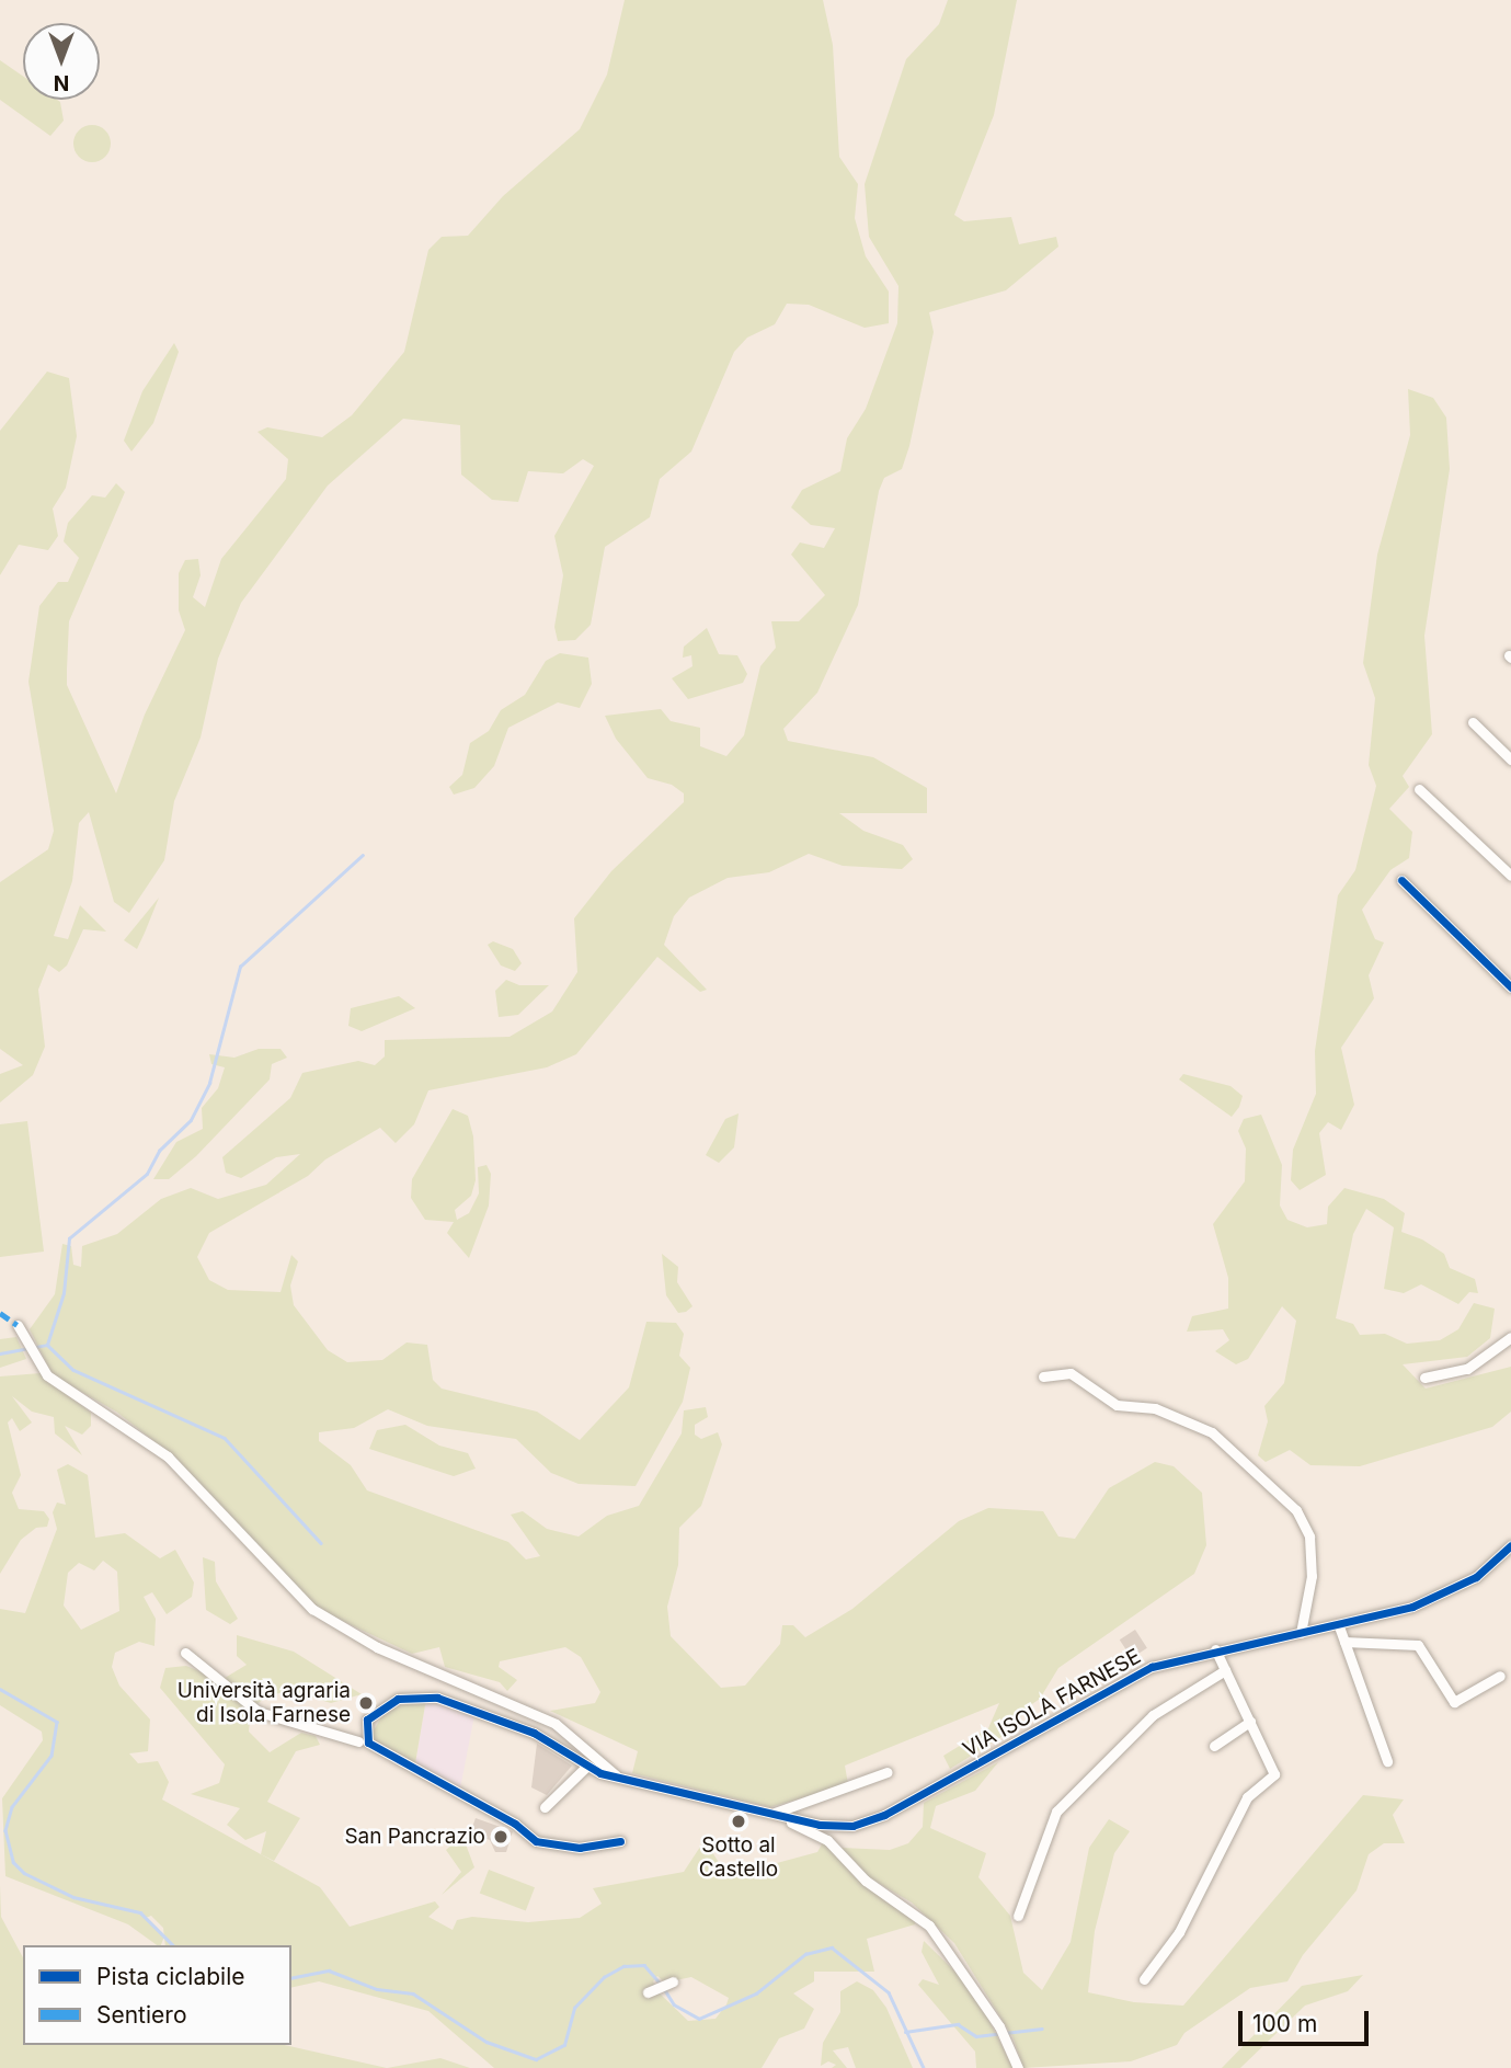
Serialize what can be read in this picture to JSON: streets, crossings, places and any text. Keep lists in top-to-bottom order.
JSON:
{
  "streets": {
    "street": ["VIA ISOLA FARNESE"]
  },
  "places": ["Università agraria di Isola Farnese", "Sotto al Castello", "San Pancrazio"],
  "legend": ["Pista ciclabile", "Sentiero"],
  "scale_bar": "100 m",
  "north": "bottom"
}
